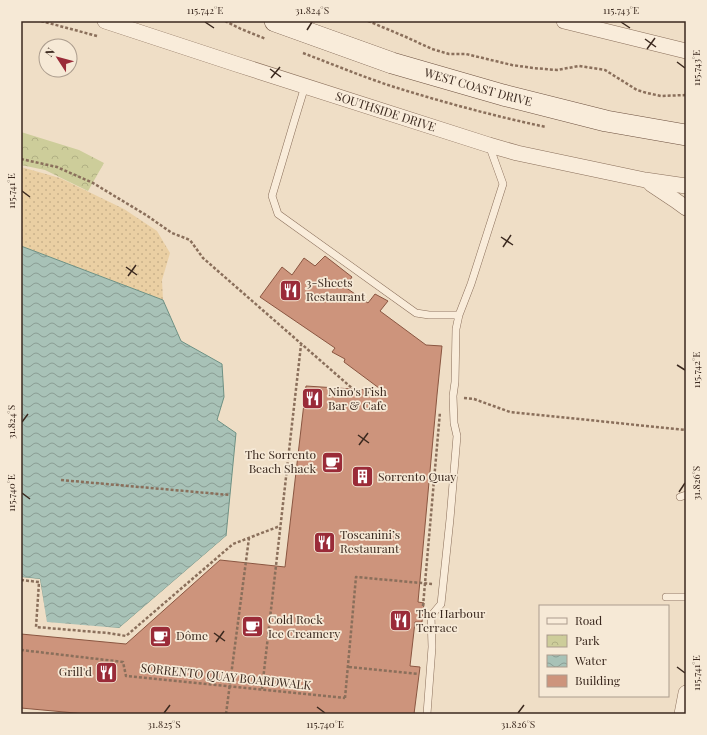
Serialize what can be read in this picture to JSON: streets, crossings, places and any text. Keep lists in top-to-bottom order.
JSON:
{
  "streets": {
    "main road": ["WEST COAST DRIVE"],
    "street": ["SOUTHSIDE DRIVE"],
    "path": ["SORRENTO QUAY BOARDWALK"]
  },
  "places": {
    "restaurant": [
      "3-Sheets Restaurant",
      "Nino's Fish Bar & Cafe",
      "Toscanini’s Restaurant",
      "The Harbour Terrace",
      "Grill'd"
    ],
    "cafe": ["The Sorrento Beach Shack", "Cold Rock Ice Creamery", "Dôme"],
    "building": ["Sorrento Quay"]
  },
  "legend": [
    "Road",
    "Park",
    "Water",
    "Building"
  ],
  "north": "top left",
  "coordinates": [
    "115.742°E",
    "31.824°S",
    "115.743°E",
    "115.741°E",
    "31.826°S",
    "115.740°E",
    "31.825°S"
  ]
}
